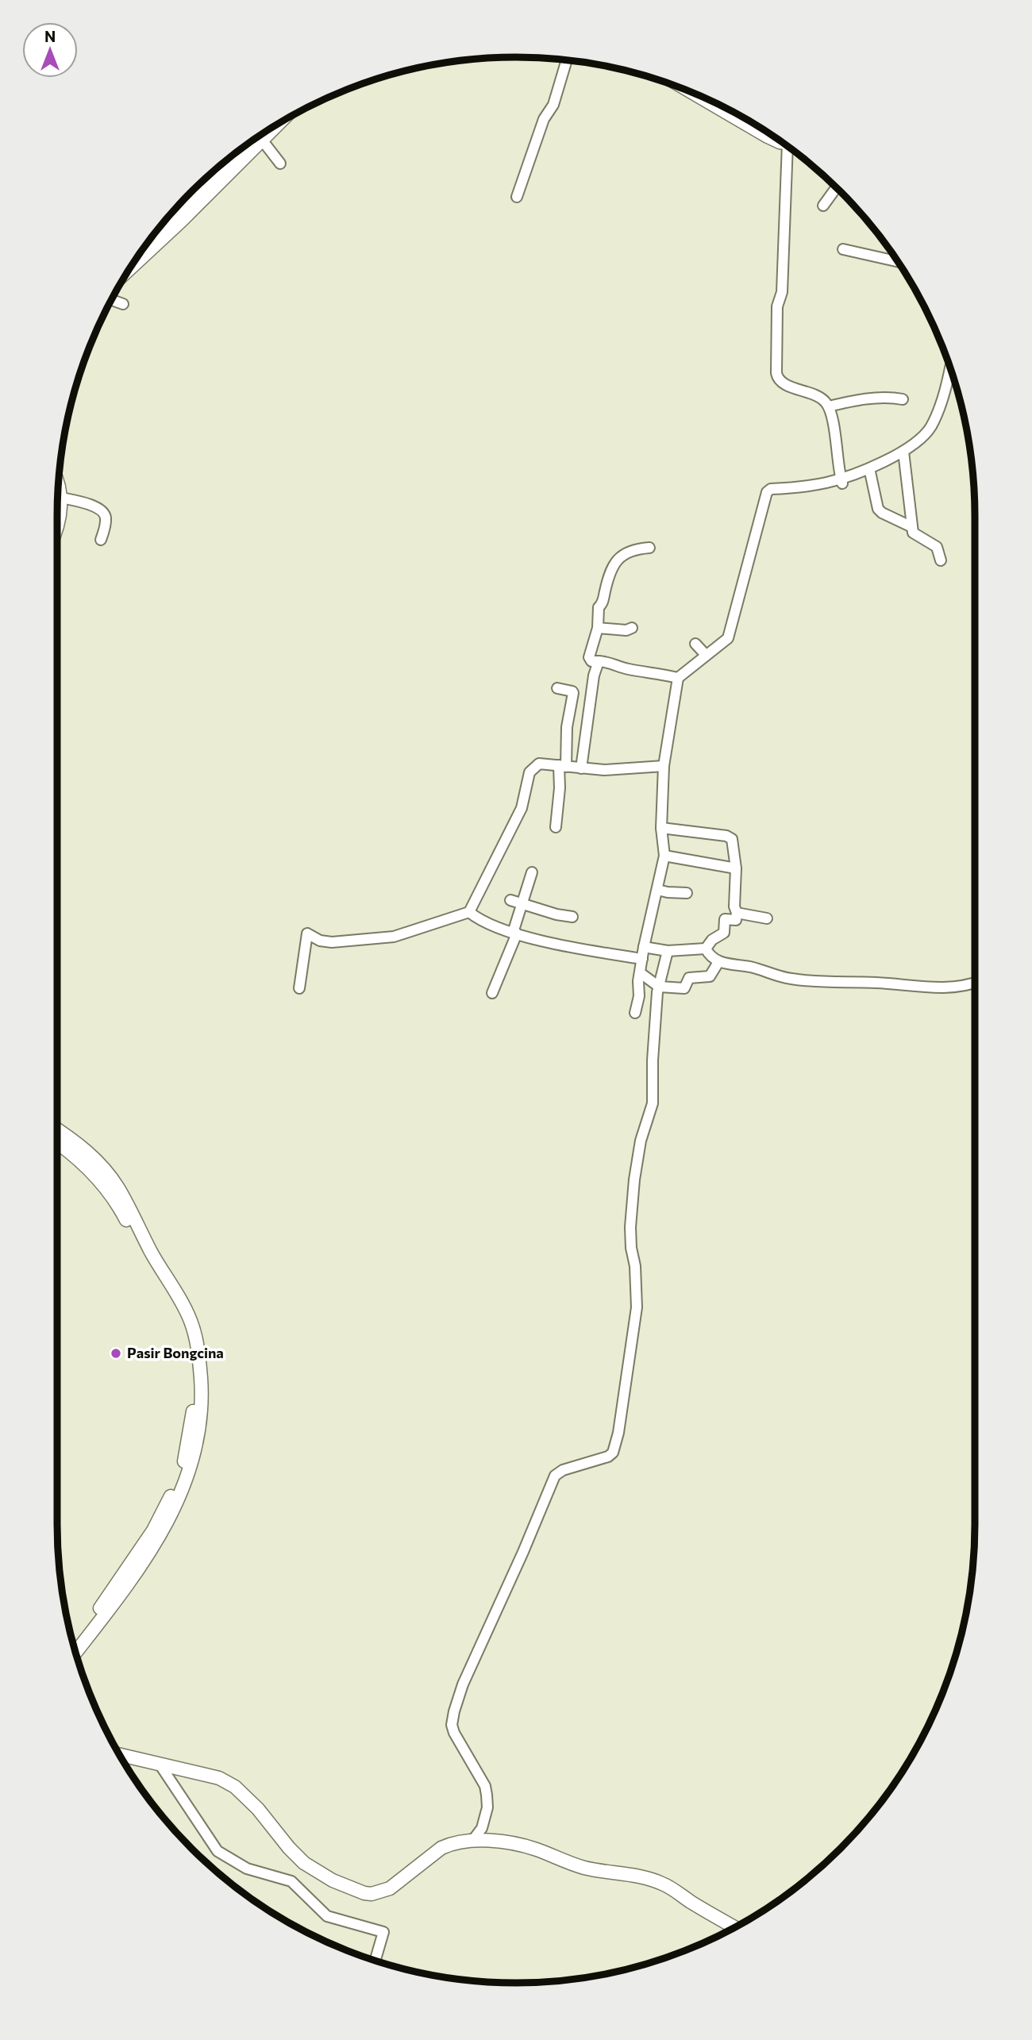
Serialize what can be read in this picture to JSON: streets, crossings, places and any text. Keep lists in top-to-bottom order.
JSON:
{
  "places": ["Pasir Bongcina"],
  "north": "top"
}
